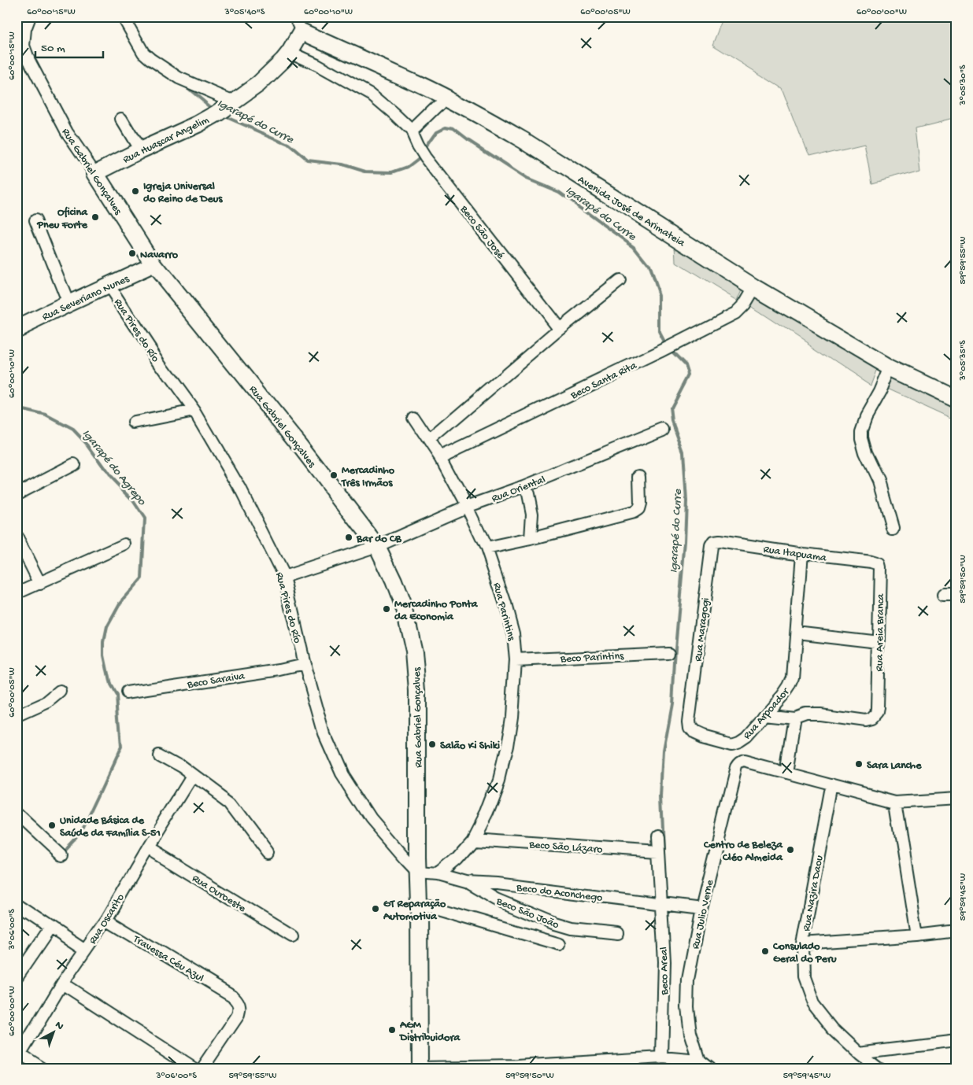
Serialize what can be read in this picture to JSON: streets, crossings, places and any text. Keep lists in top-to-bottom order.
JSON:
{
  "streets": {
    "street": [
      "Rua Huascar Angelim",
      "Rua Gabriel Gonçalves",
      "Avenida José de Arimateia",
      "Beco São José",
      "Rua Severiano Nunes",
      "Rua Pires do Río",
      "Beco Santa Rita",
      "Rua Oriental",
      "Rua Itapuama",
      "Rua Parintins",
      "Rua Maragogi",
      "Rua Areia Branca",
      "Beco Parintins",
      "Beco Saraiva",
      "Rua Arpoador",
      "Beco São Lázaro",
      "Beco do Aconchego",
      "Rua Ouroeste",
      "Rua Nazira Daou",
      "Beco São João",
      "Rua Julio Verne",
      "Rua Oscarito",
      "Travessa Céu Azul",
      "Beco Areal"
    ]
  },
  "crossings": [
    ["Rua Huascar Angelim", "Rua Gabriel Gonçalves"],
    ["Rua Huascar Angelim", "Avenida José de Arimateia"],
    ["Rua Huascar Angelim", "Beco São José"],
    ["Rua Gabriel Gonçalves", "Rua Severiano Nunes"],
    ["Rua Gabriel Gonçalves", "Rua Pires do Río"],
    ["Rua Gabriel Gonçalves", "Rua Oriental"],
    ["Rua Gabriel Gonçalves", "Beco do Aconchego"],
    ["Avenida José de Arimateia", "Beco Santa Rita"],
    ["Rua Severiano Nunes", "Rua Pires do Río"],
    ["Rua Pires do Río", "Rua Oriental"],
    ["Rua Pires do Río", "Beco Saraiva"],
    ["Beco Santa Rita", "Rua Parintins"],
    ["Rua Oriental", "Rua Parintins"],
    ["Rua Itapuama", "Rua Maragogi"],
    ["Rua Itapuama", "Rua Areia Branca"],
    ["Rua Itapuama", "Rua Arpoador"],
    ["Rua Parintins", "Beco Parintins"],
    ["Rua Parintins", "Beco São Lázaro"],
    ["Rua Parintins", "Beco do Aconchego"],
    ["Rua Maragogi", "Rua Arpoador"],
    ["Beco São Lázaro", "Beco Areal"],
    ["Beco do Aconchego", "Beco São João"],
    ["Beco do Aconchego", "Rua Julio Verne"],
    ["Beco do Aconchego", "Beco Areal"],
    ["Rua Ouroeste", "Rua Oscarito"],
    ["Rua Oscarito", "Travessa Céu Azul"]
  ],
  "water": ["Igarapé do Curre", "Igarapé do Agrepo"],
  "places": [
    "Igreja Universal do Reino de Deus",
    "Oficina Pneu Forte",
    "Navarro",
    "Mercadinho Três Irmãos",
    "Bar do CB",
    "Mercadinho Ponta da Economia",
    "Salão Ki Shiki",
    "Sara Lanche",
    "Unidade Básica de Saúde da Família S-51",
    "Centro de Beleza Cléo Almeida",
    "GT Reparação Automotiva",
    "Consulado Geral do Peru",
    "AGM Distribuidora"
  ],
  "scale_bar": "50 m",
  "north": "top right",
  "coordinates": [
    "60°00'15\"W",
    "3°05'40\"S",
    "60°00'10\"W",
    "60°00'05\"W",
    "60°00'00\"W",
    "3°05'30\"S",
    "59°59'55\"W",
    "3°05'35\"S",
    "59°59'50\"W",
    "59°59'45\"W",
    "3°06'00\"S"
  ]
}
